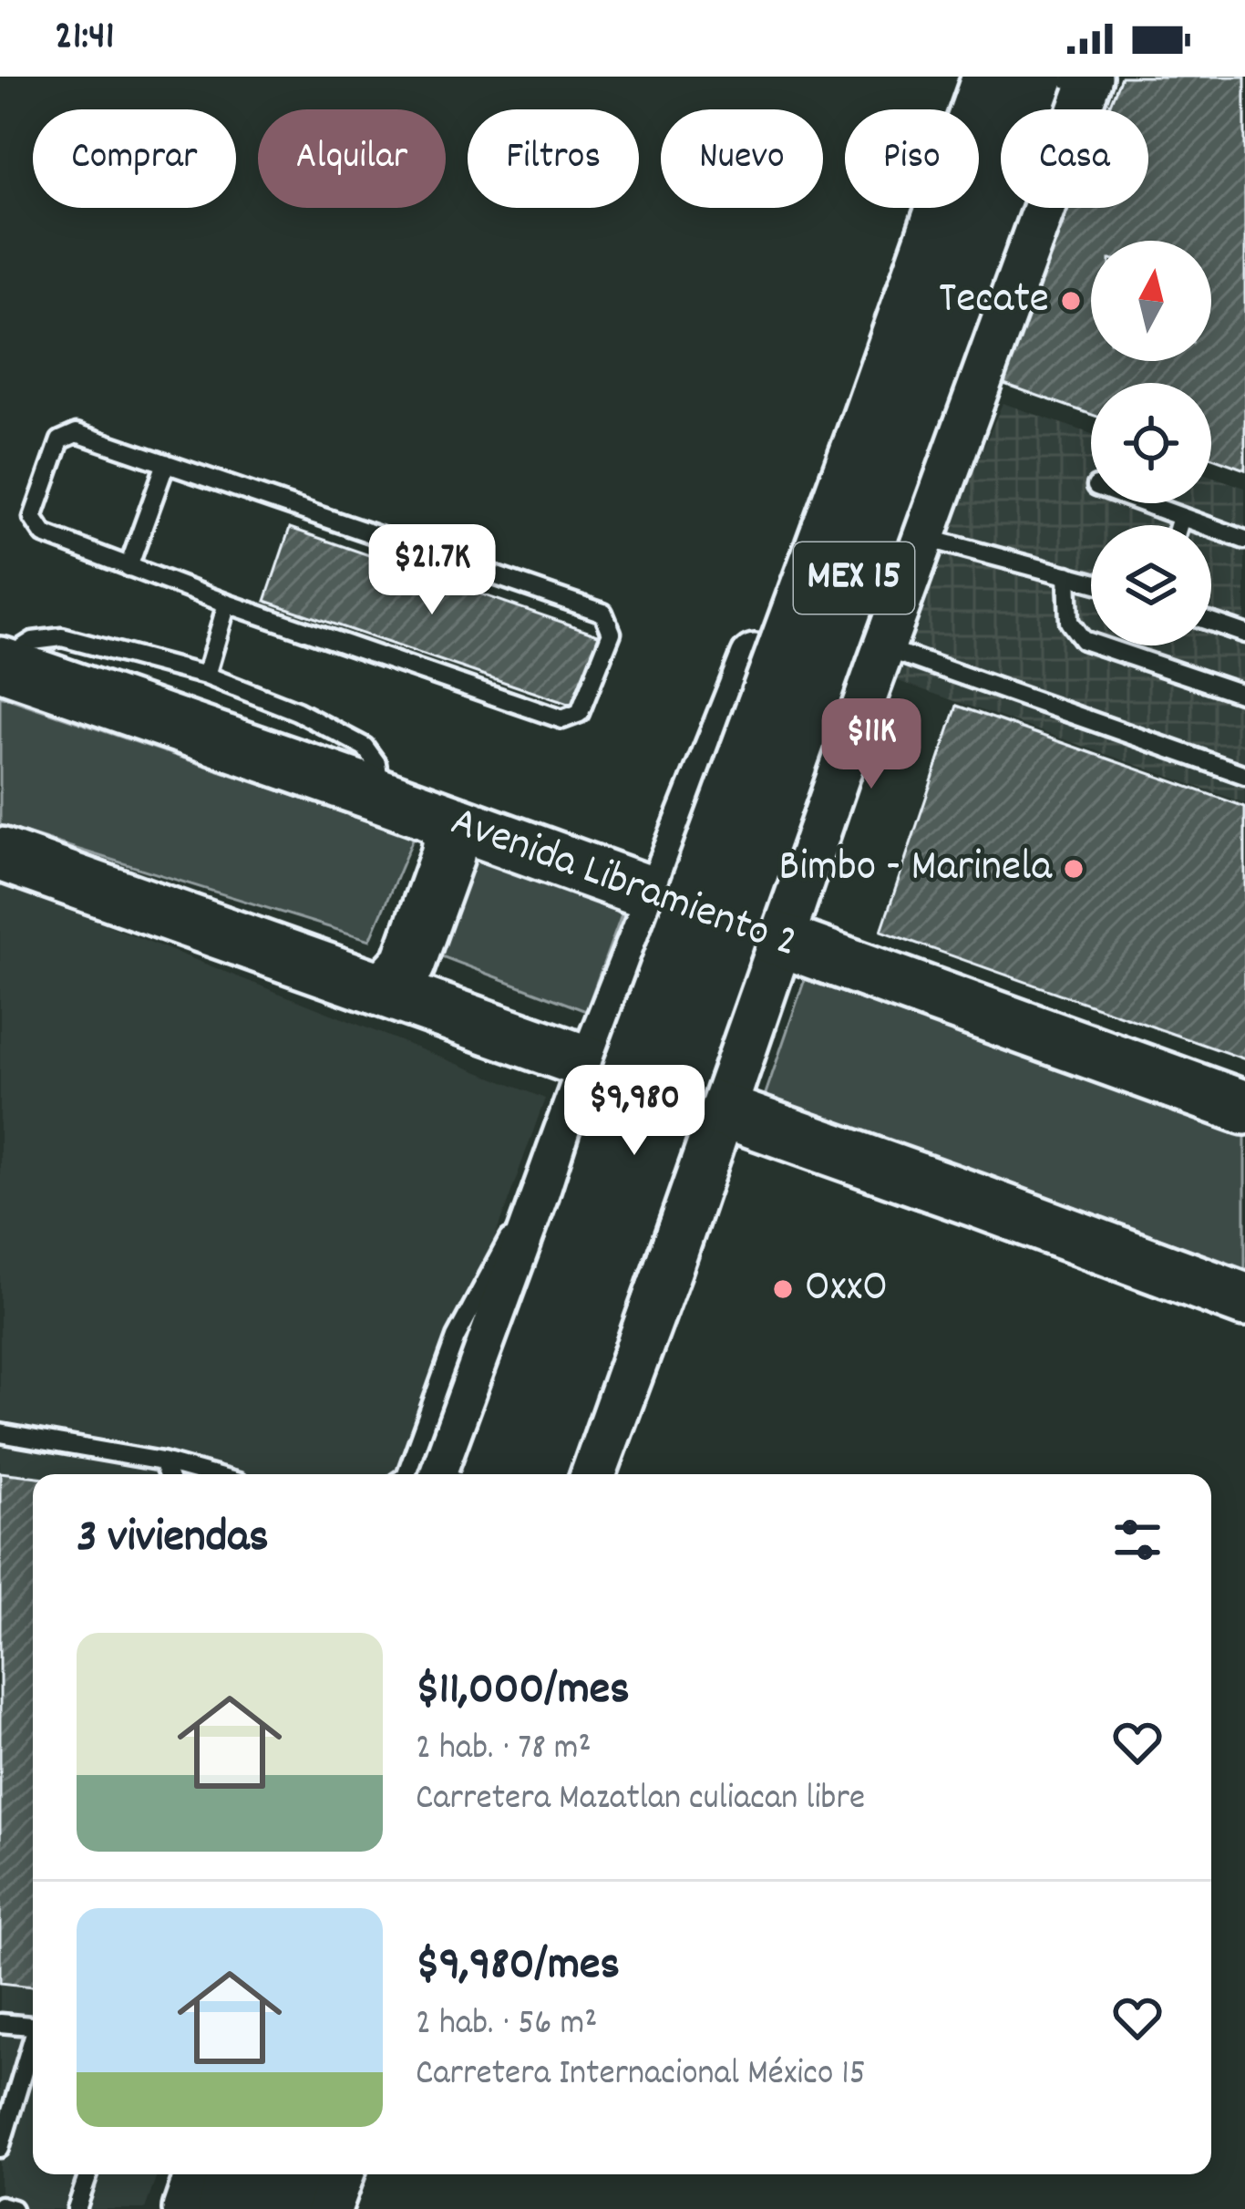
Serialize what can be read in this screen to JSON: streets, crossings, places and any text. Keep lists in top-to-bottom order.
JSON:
{
  "streets": {
    "highway": ["MEX 15"],
    "main road": ["Avenida Libramiento 2"]
  },
  "places": ["Tecate", "Bimbo - Marinela", "OxxO"],
  "north": "top",
  "page": {
    "status": "21:41",
    "chip": [
      "Comprar",
      "Alquilar",
      "Filtros",
      "Nuevo",
      "Piso",
      "Casa"
    ],
    "price": ["$21.7K", "$11K", "$9,980"],
    "heading": "3 viviendas",
    "list": [
      {
        "name": "$11,000/mes",
        "note": "2 hab. · 78 m² · Carretera Mazatlan culiacan libre"
      },
      {
        "name": "$9,980/mes",
        "note": "2 hab. · 56 m² · Carretera Internacional México 15"
      }
    ]
  }
}
